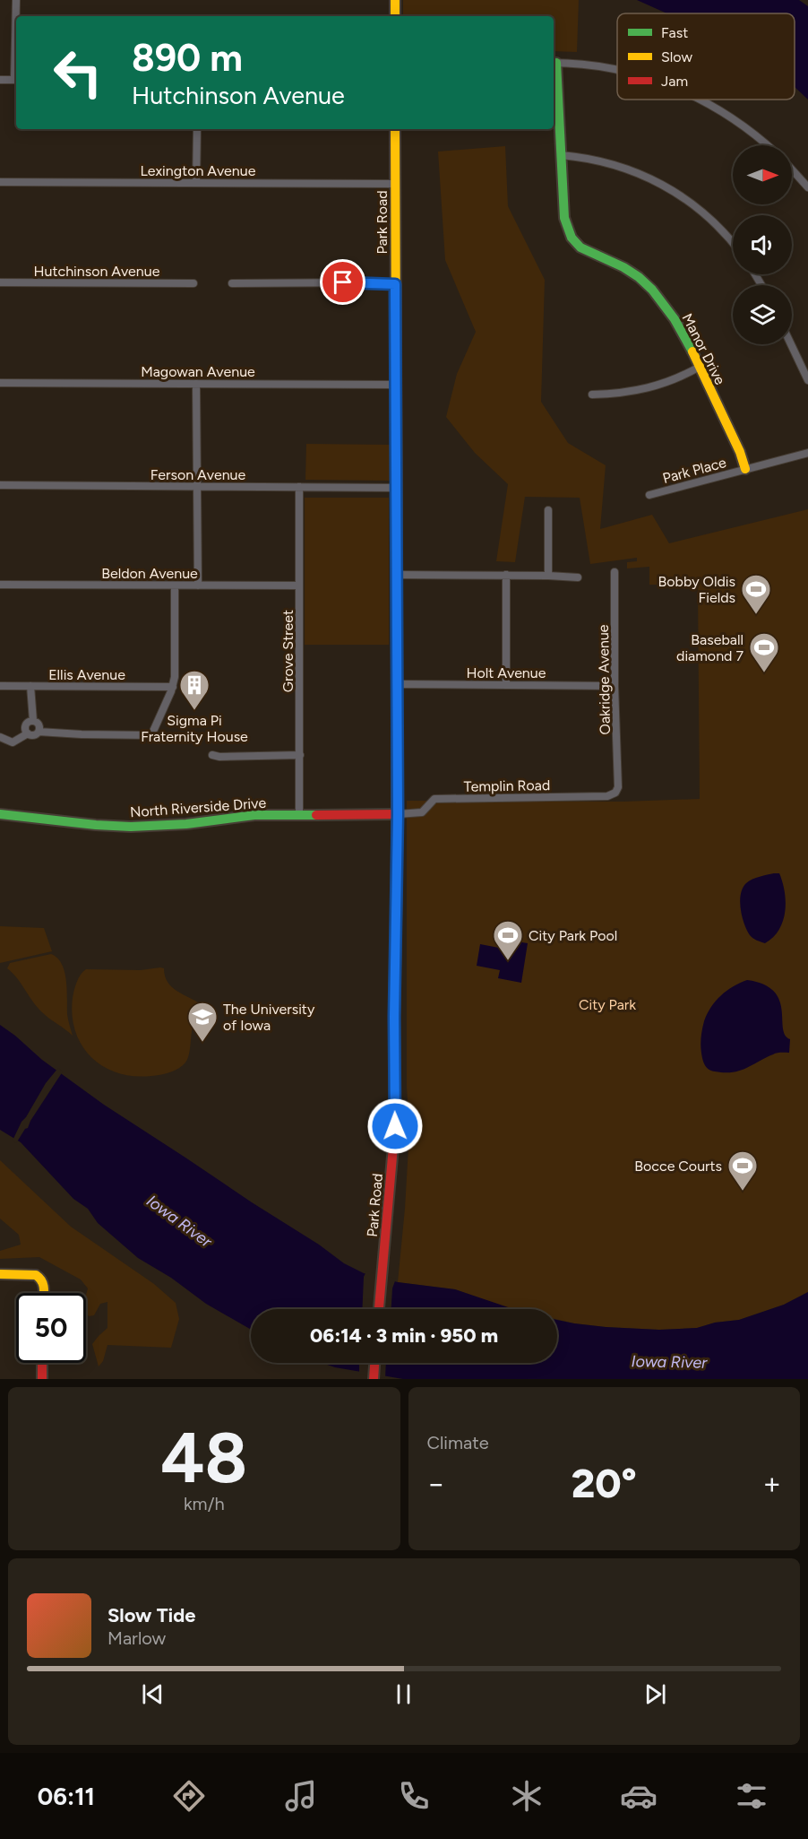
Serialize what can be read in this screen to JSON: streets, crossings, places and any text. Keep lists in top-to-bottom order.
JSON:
{
  "streets": {
    "street": [
      "Lexington Avenue",
      "Park Road",
      "Hutchinson Avenue",
      "Manor Drive",
      "Magowan Avenue",
      "Park Place",
      "Ferson Avenue",
      "Beldon Avenue",
      "Grove Street",
      "Holt Avenue",
      "Ellis Avenue",
      "Oakridge Avenue",
      "Templin Road",
      "North Riverside Drive"
    ]
  },
  "crossings": [
    ["Lexington Avenue", "Park Road"],
    ["Park Road", "Magowan Avenue"],
    ["Park Road", "Ferson Avenue"],
    ["Park Road", "Holt Avenue"],
    ["Park Road", "Templin Road"],
    ["Park Road", "North Riverside Drive"],
    ["Manor Drive", "Park Place"],
    ["Ferson Avenue", "Grove Street"],
    ["Beldon Avenue", "Grove Street"],
    ["Grove Street", "North Riverside Drive"],
    ["Holt Avenue", "Oakridge Avenue"],
    ["Oakridge Avenue", "Templin Road"],
    ["Templin Road", "North Riverside Drive"]
  ],
  "water": ["Iowa River"],
  "parks": ["City Park"],
  "places": {
    "sports": [
      "Bobby Oldis Fields",
      "Baseball diamond 7",
      "City Park Pool",
      "Bocce Courts"
    ],
    "building": ["Sigma Pi Fraternity House"],
    "school or university": ["The University of Iowa"]
  },
  "legend": ["Fast", "Slow", "Jam"],
  "north": "right",
  "page": {
    "turn": ["890 m", "Hutchinson Avenue"],
    "limit": "50",
    "trip": "06:14 · 3 min · 950 m",
    "tile": [
      ["48", "km/h"],
      "Climate"
    ],
    "heat": ["−", "20°", "+"],
    "song": ["Slow Tide", "Marlow"],
    "tabs": "06:11"
  }
}
